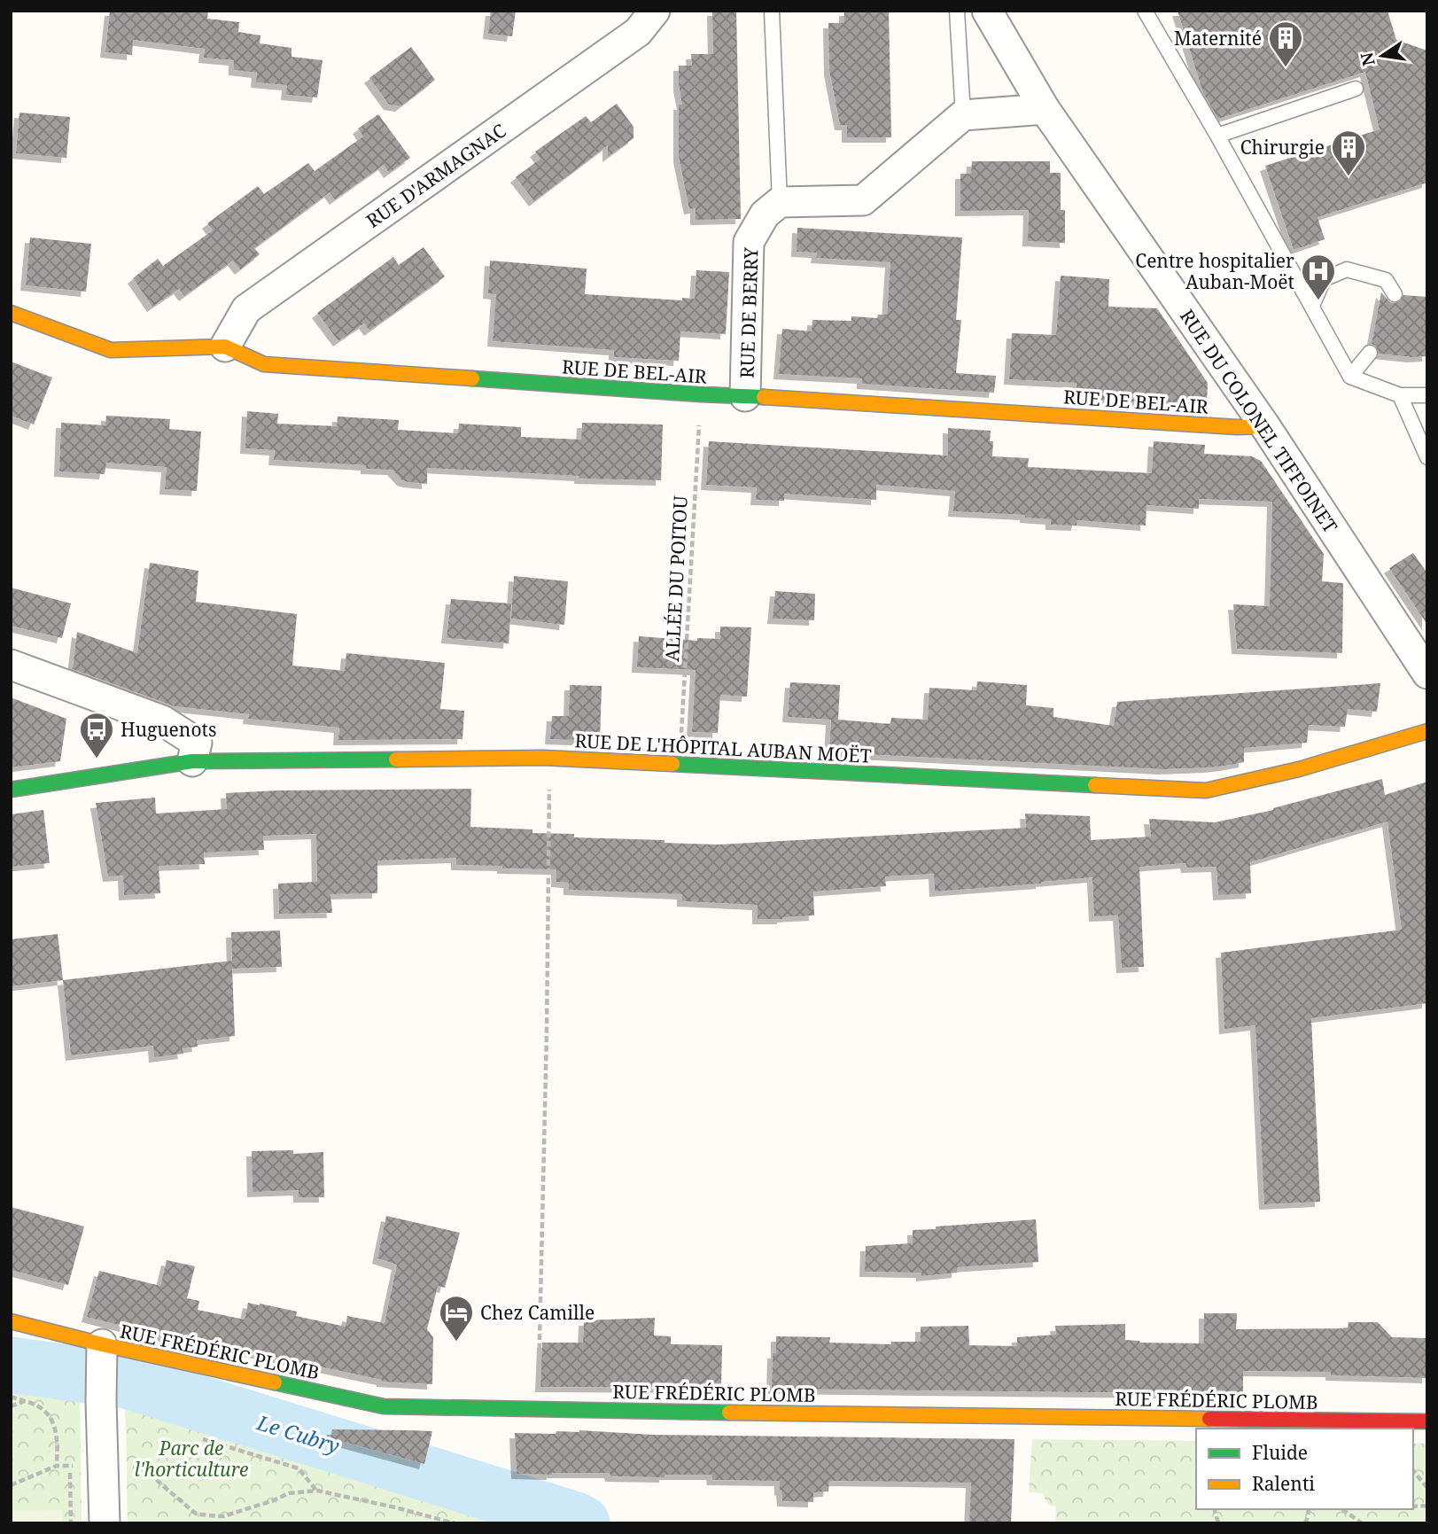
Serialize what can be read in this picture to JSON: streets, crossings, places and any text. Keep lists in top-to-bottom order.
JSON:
{
  "streets": {
    "street": [
      "RUE D'ARMAGNAC",
      "RUE DE BERRY",
      "RUE DE BEL-AIR",
      "RUE DU COLONEL TIFFOINET",
      "RUE DE L'HÔPITAL AUBAN MOËT",
      "RUE FRÉDÉRIC PLOMB"
    ],
    "path": ["ALLÉE DU POITOU"]
  },
  "crossings": [
    ["RUE D'ARMAGNAC", "RUE DE BEL-AIR"],
    ["RUE DE BERRY", "RUE DE BEL-AIR"],
    ["RUE DE BEL-AIR", "RUE DU COLONEL TIFFOINET"],
    ["RUE DE BEL-AIR", "ALLÉE DU POITOU"],
    ["ALLÉE DU POITOU", "RUE DE L'HÔPITAL AUBAN MOËT"]
  ],
  "water": ["Le Cubry"],
  "parks": ["Parc de l'horticulture"],
  "places": {
    "building": ["Maternité", "Chirurgie"],
    "hospital": ["Centre hospitalier Auban-Moët"],
    "bus stop": ["Huguenots"],
    "hotel": ["Chez Camille"]
  },
  "legend": ["Fluide", "Ralenti"],
  "north": "left"
}
